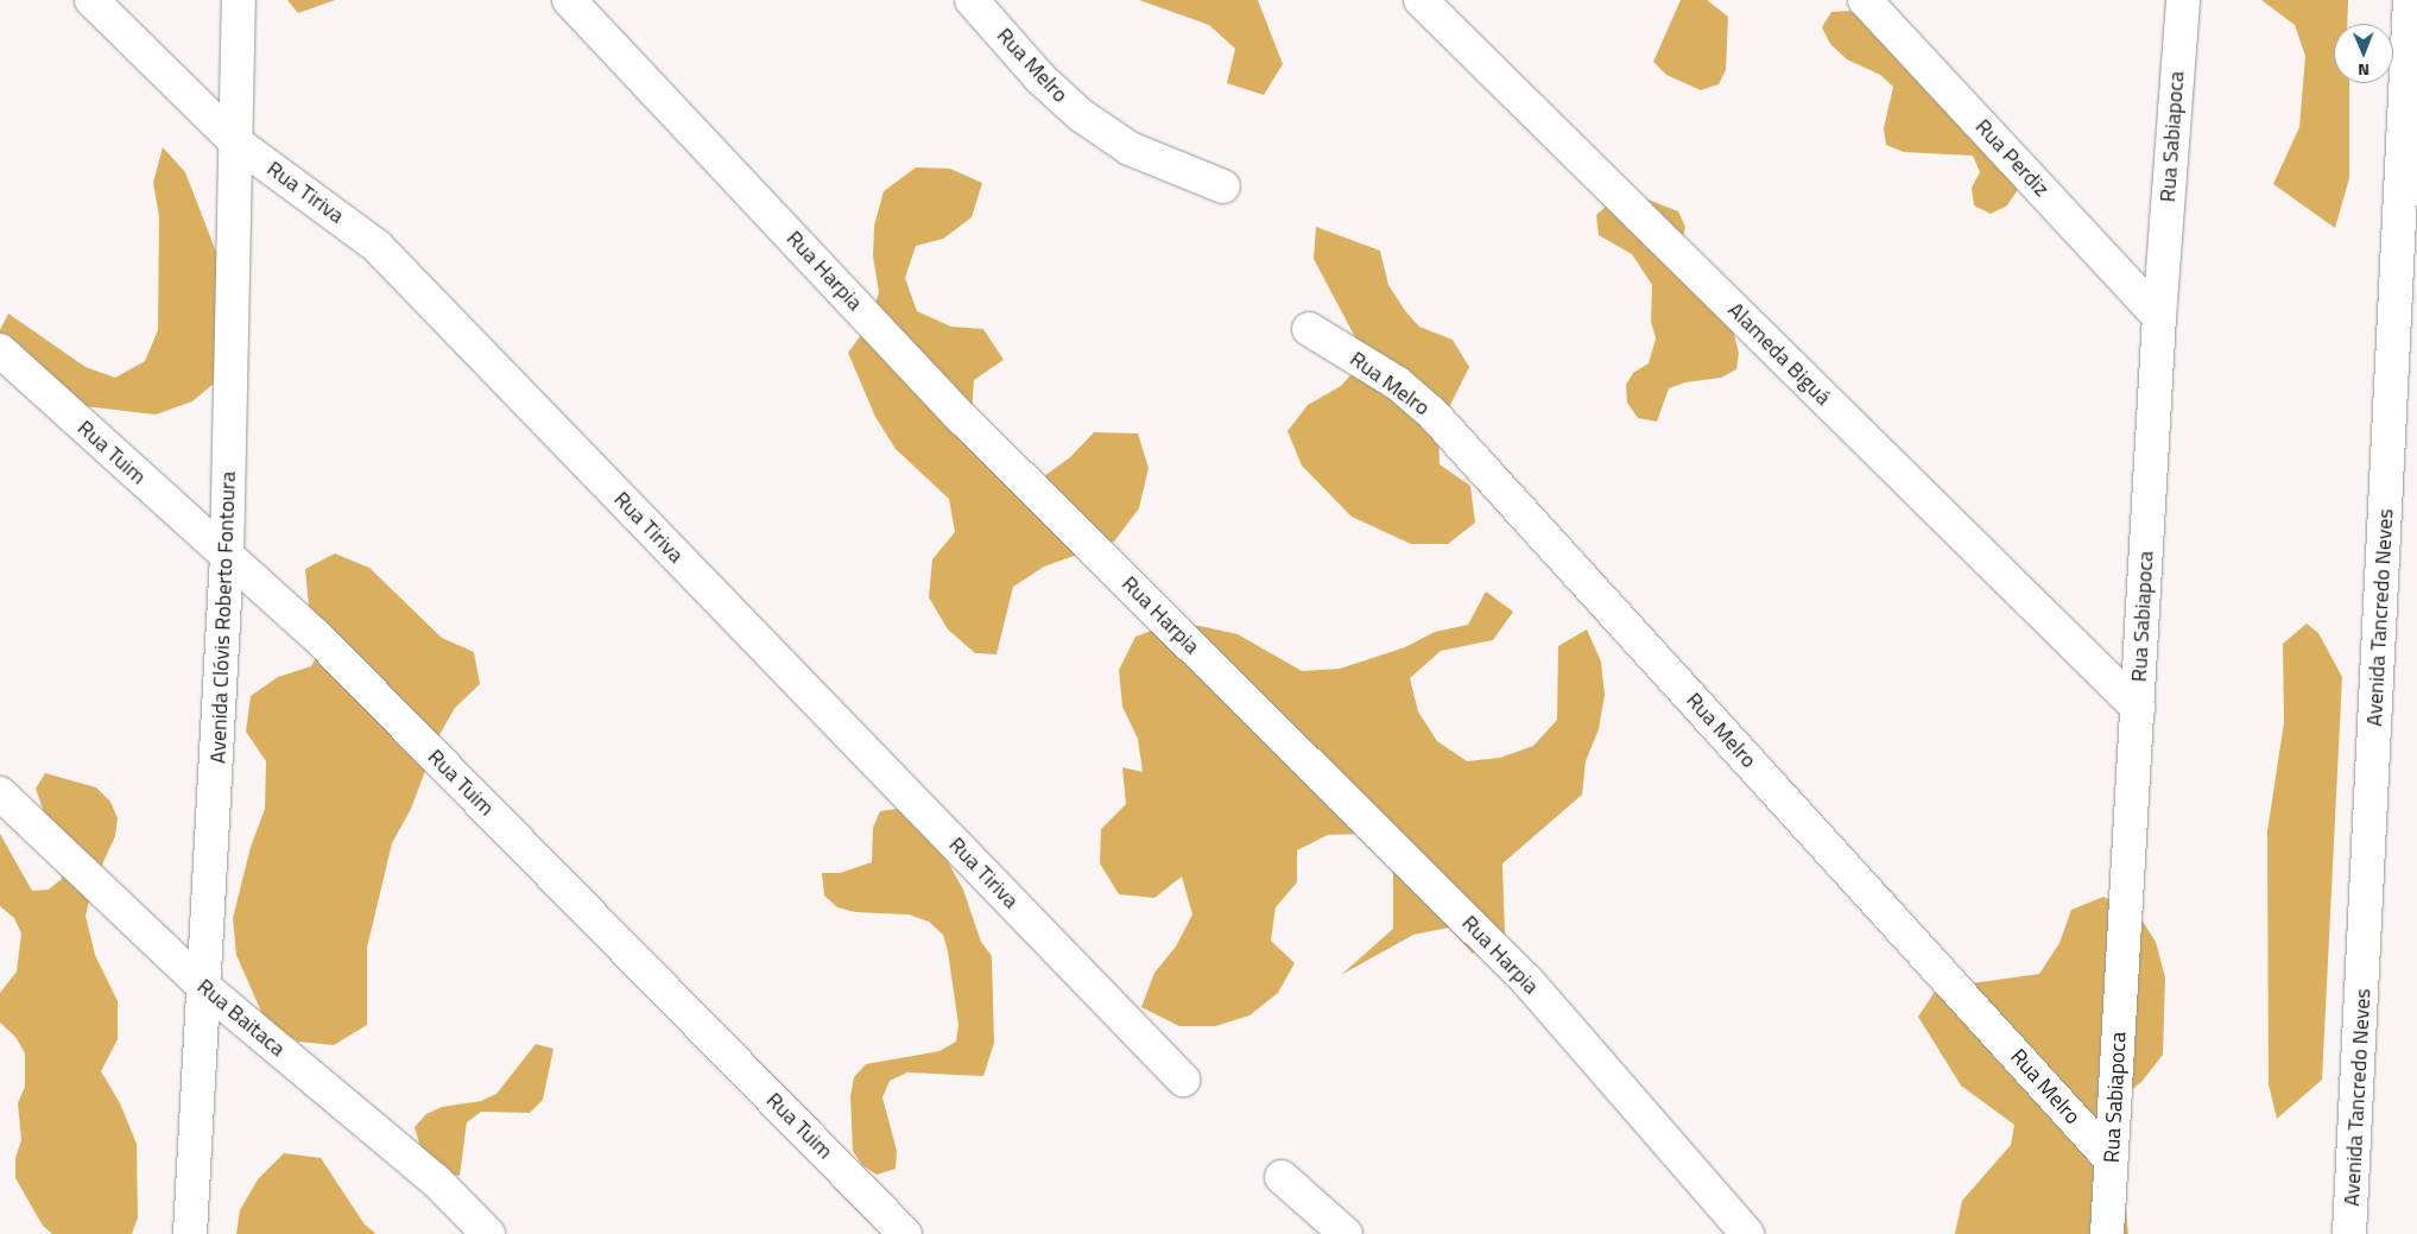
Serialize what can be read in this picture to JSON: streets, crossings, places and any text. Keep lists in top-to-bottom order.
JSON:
{
  "streets": {
    "street": [
      "Rua Melro",
      "Rua Sabiapoca",
      "Rua Perdiz",
      "Rua Tiriva",
      "Rua Harpia",
      "Alameda Biguá",
      "Rua Tuim",
      "Avenida Clóvis Roberto Fontoura",
      "Avenida Tancredo Neves",
      "Rua Baitaca"
    ]
  },
  "crossings": [
    ["Rua Melro", "Rua Sabiapoca"],
    ["Rua Sabiapoca", "Rua Perdiz"],
    ["Rua Sabiapoca", "Alameda Biguá"],
    ["Rua Tiriva", "Avenida Clóvis Roberto Fontoura"],
    ["Rua Tuim", "Avenida Clóvis Roberto Fontoura"],
    ["Avenida Clóvis Roberto Fontoura", "Rua Baitaca"]
  ],
  "north": "bottom"
}
